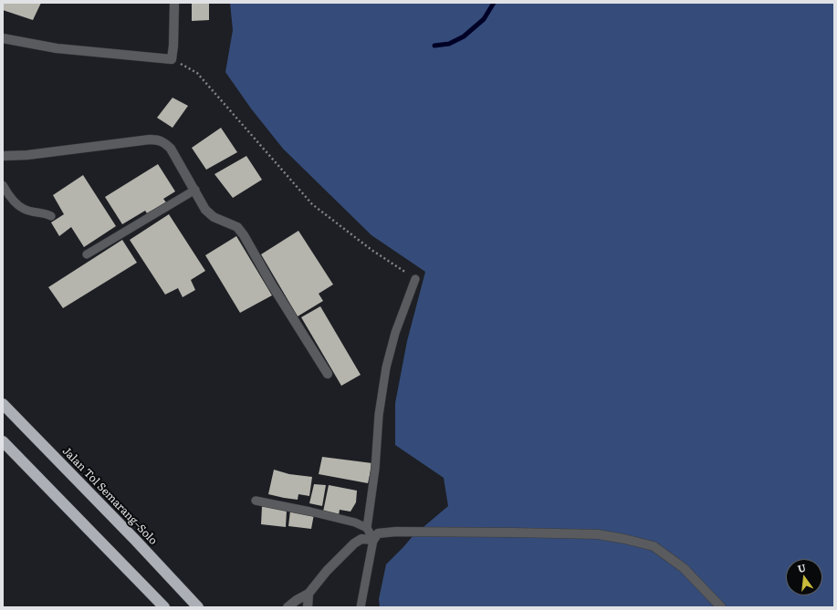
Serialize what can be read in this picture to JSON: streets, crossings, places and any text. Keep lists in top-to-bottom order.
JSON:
{
  "streets": {
    "highway": ["Jalan Tol Semarang–Solo"]
  },
  "north": "top"
}
